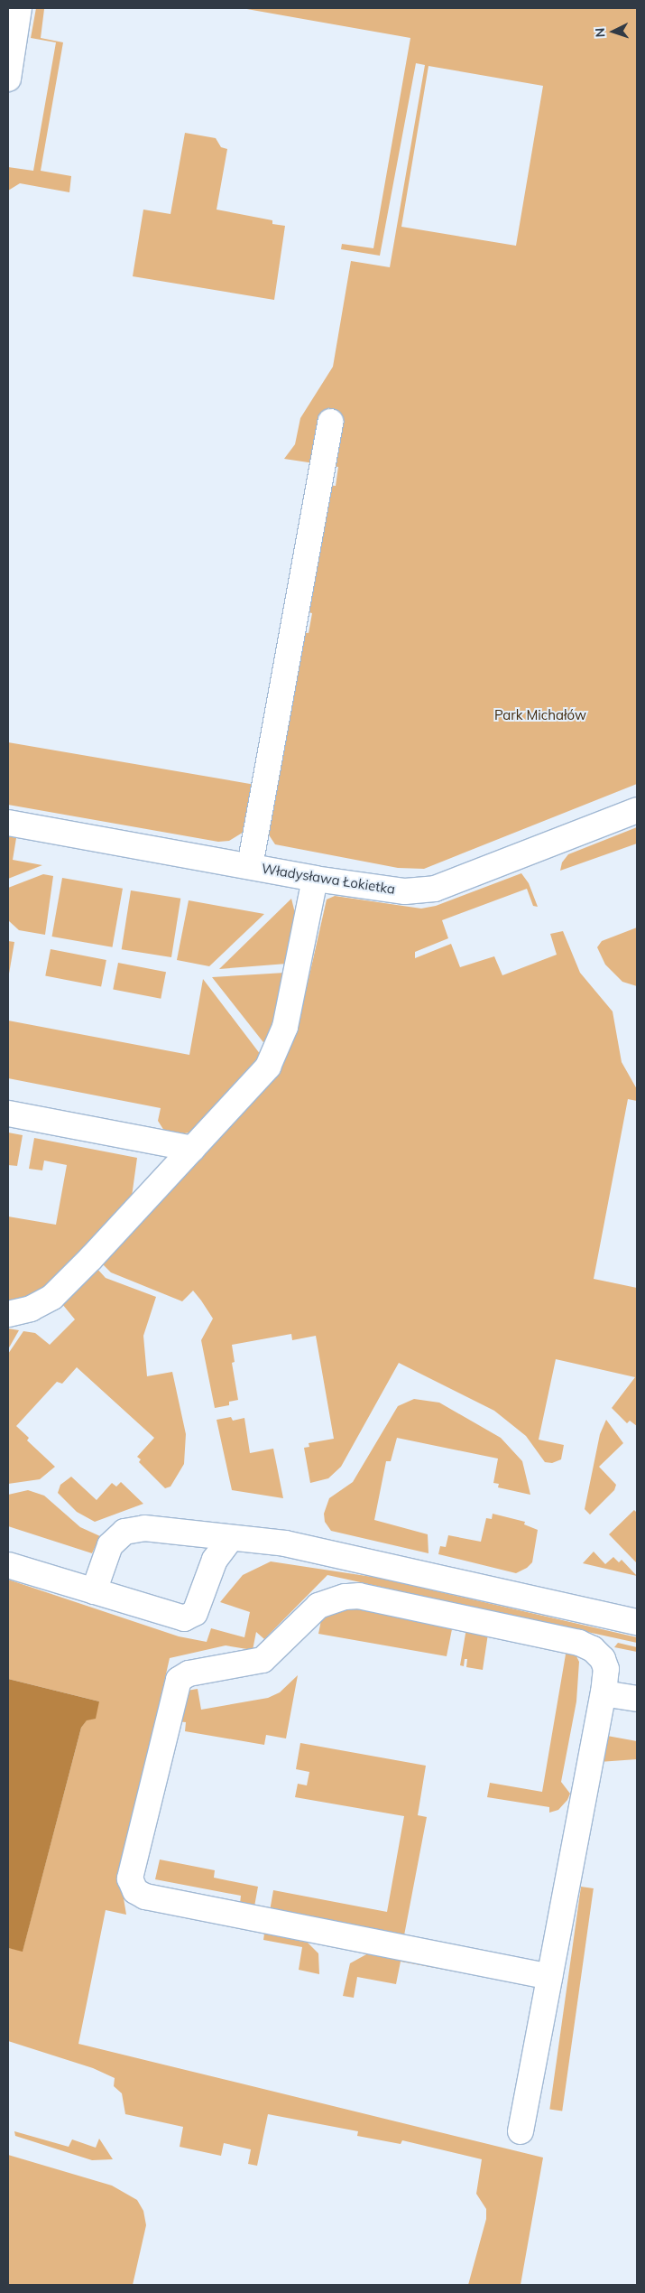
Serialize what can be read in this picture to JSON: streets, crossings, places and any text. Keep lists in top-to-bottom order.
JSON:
{
  "streets": {
    "street": ["Władysława Łokietka"]
  },
  "parks": ["Park Michałów"],
  "north": "left"
}
